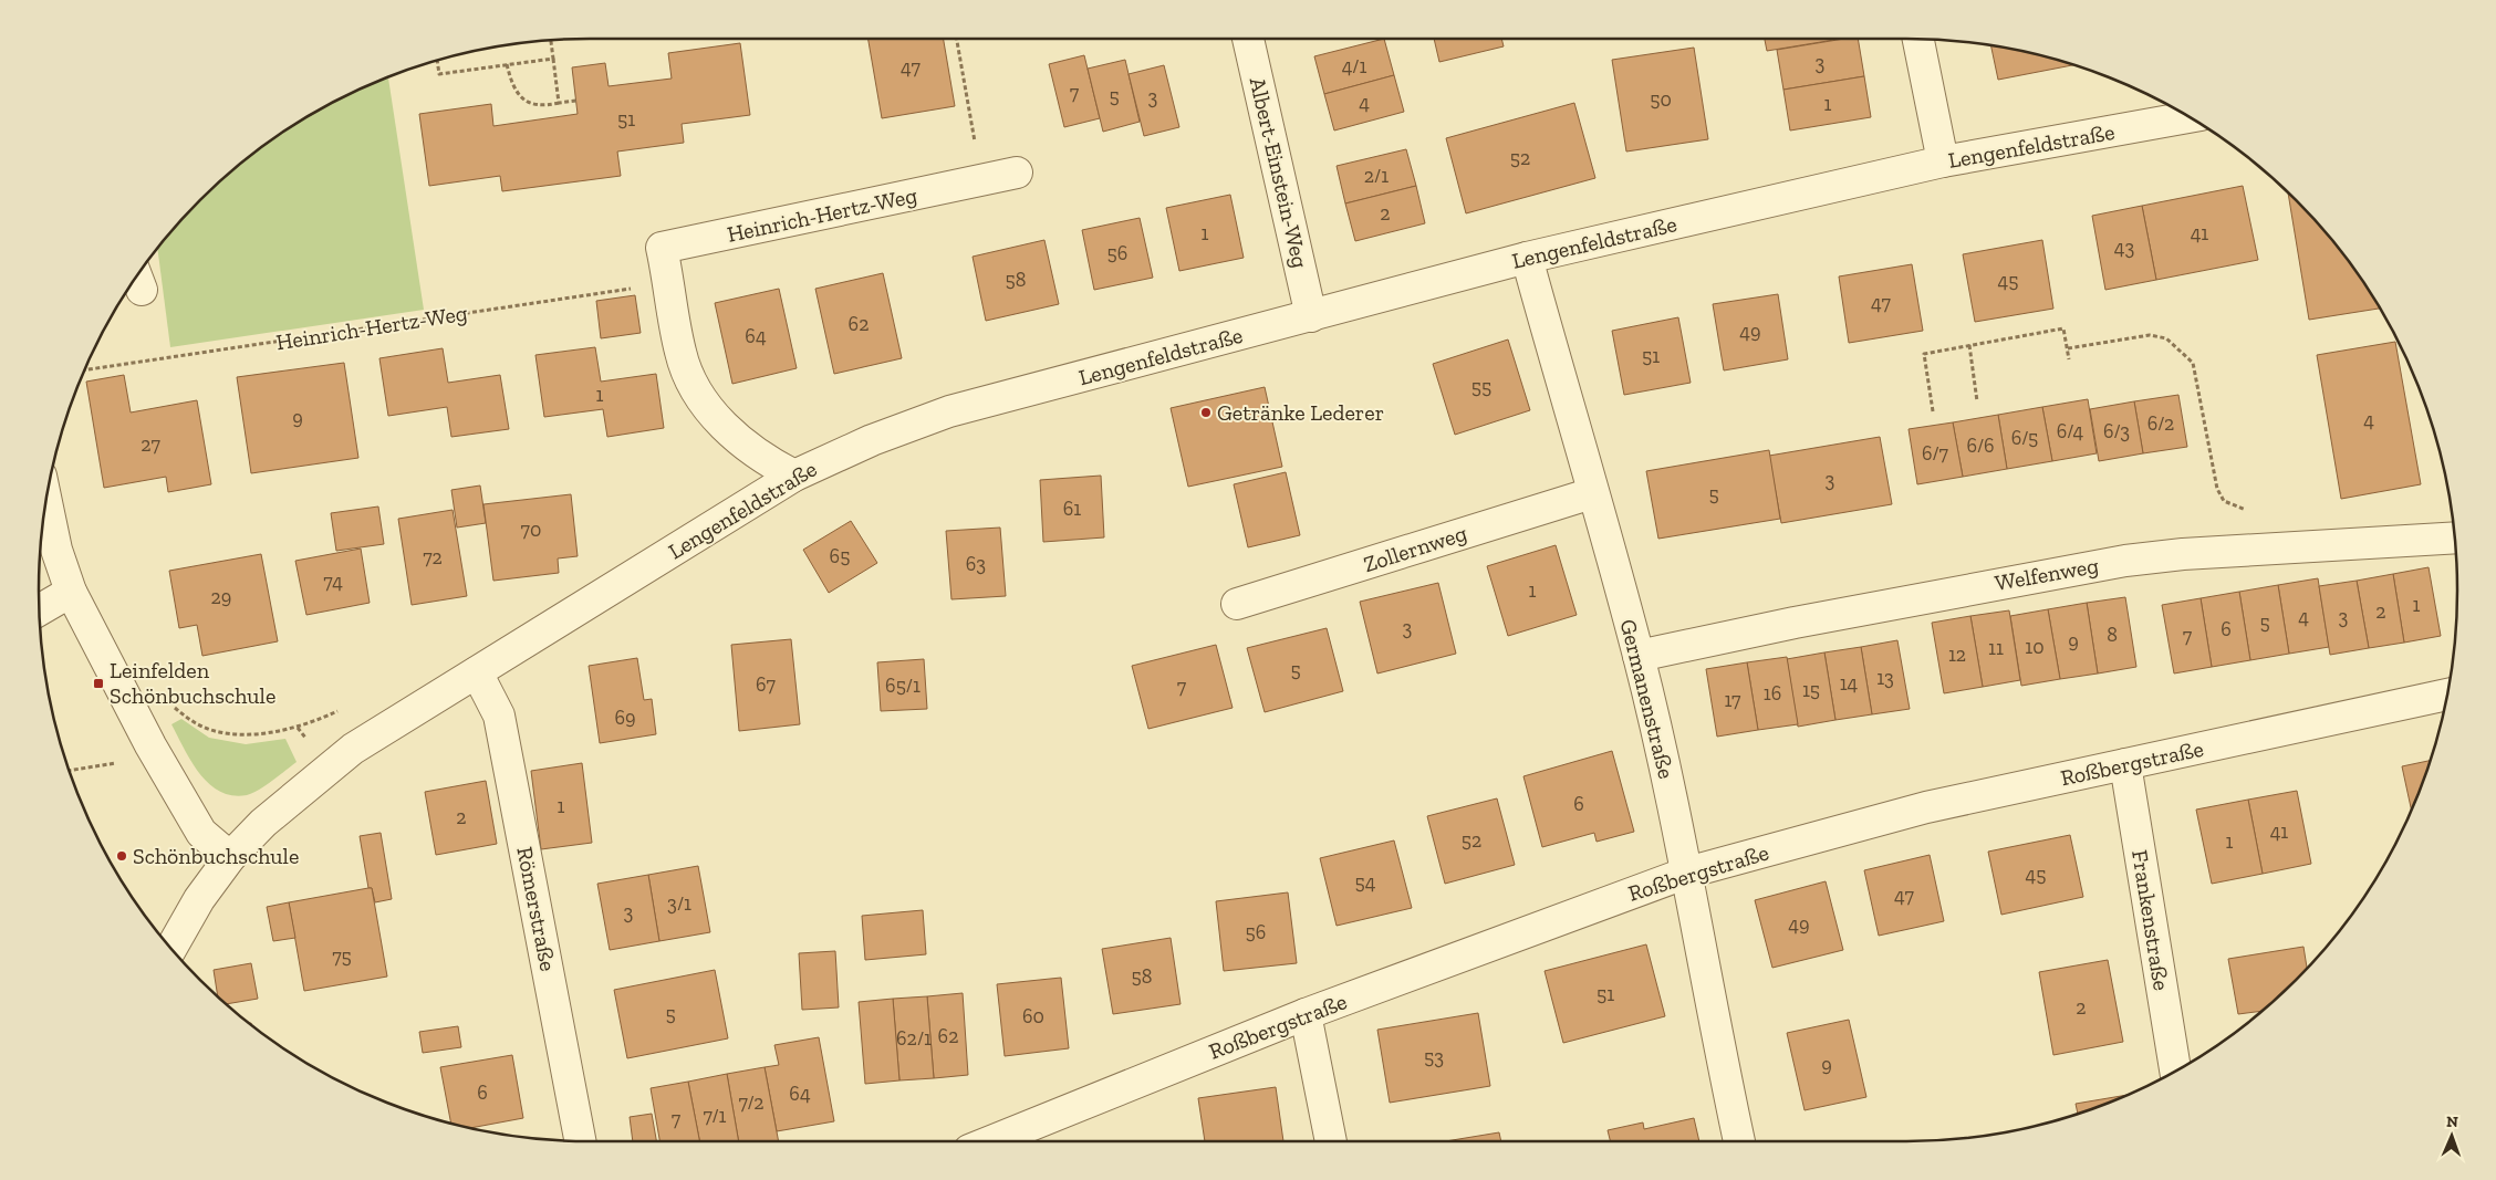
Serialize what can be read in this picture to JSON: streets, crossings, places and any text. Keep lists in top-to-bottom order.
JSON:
{
  "streets": {
    "street": [
      "Lengenfeldstraße",
      "Albert-Einstein-Weg",
      "Heinrich-Hertz-Weg",
      "Zollernweg",
      "Welfenweg",
      "Germanenstraße",
      "Roßbergstraße",
      "Römerstraße",
      "Frankenstraße"
    ]
  },
  "crossings": [
    ["Lengenfeldstraße", "Albert-Einstein-Weg"],
    ["Lengenfeldstraße", "Heinrich-Hertz-Weg"],
    ["Lengenfeldstraße", "Germanenstraße"],
    ["Lengenfeldstraße", "Römerstraße"],
    ["Zollernweg", "Germanenstraße"],
    ["Welfenweg", "Germanenstraße"],
    ["Germanenstraße", "Roßbergstraße"],
    ["Roßbergstraße", "Frankenstraße"]
  ],
  "places": {
    "other": ["Getränke Lederer", "Schönbuchschule"],
    "transit": ["Leinfelden Schönbuchschule"]
  },
  "house_numbers": [
    "3",
    "4/1",
    "47",
    "7",
    "5",
    "3",
    "50",
    "4",
    "1",
    "51",
    "52",
    "2/1",
    "2",
    "1",
    "41",
    "43",
    "56",
    "58",
    "45",
    "47",
    "62",
    "49",
    "64",
    "51",
    "55",
    "1",
    "9",
    "4",
    "6/2",
    "6/4",
    "6/3",
    "6/5",
    "27",
    "6/6",
    "6/7",
    "3",
    "5",
    "61",
    "70",
    "65",
    "72",
    "63",
    "74",
    "1",
    "29",
    "1",
    "2",
    "4",
    "3",
    "5",
    "3",
    "6",
    "8",
    "7",
    "9",
    "10",
    "11",
    "12",
    "5",
    "13",
    "14",
    "67",
    "65/1",
    "7",
    "15",
    "16",
    "17",
    "69",
    "6",
    "1",
    "2",
    "41",
    "52",
    "1",
    "45",
    "54",
    "47",
    "3/1",
    "3",
    "49",
    "56",
    "75",
    "58",
    "51",
    "2",
    "5",
    "60",
    "62",
    "62/1",
    "53",
    "9",
    "6",
    "64",
    "7/2",
    "7/1",
    "7"
  ],
  "north": "top"
}
